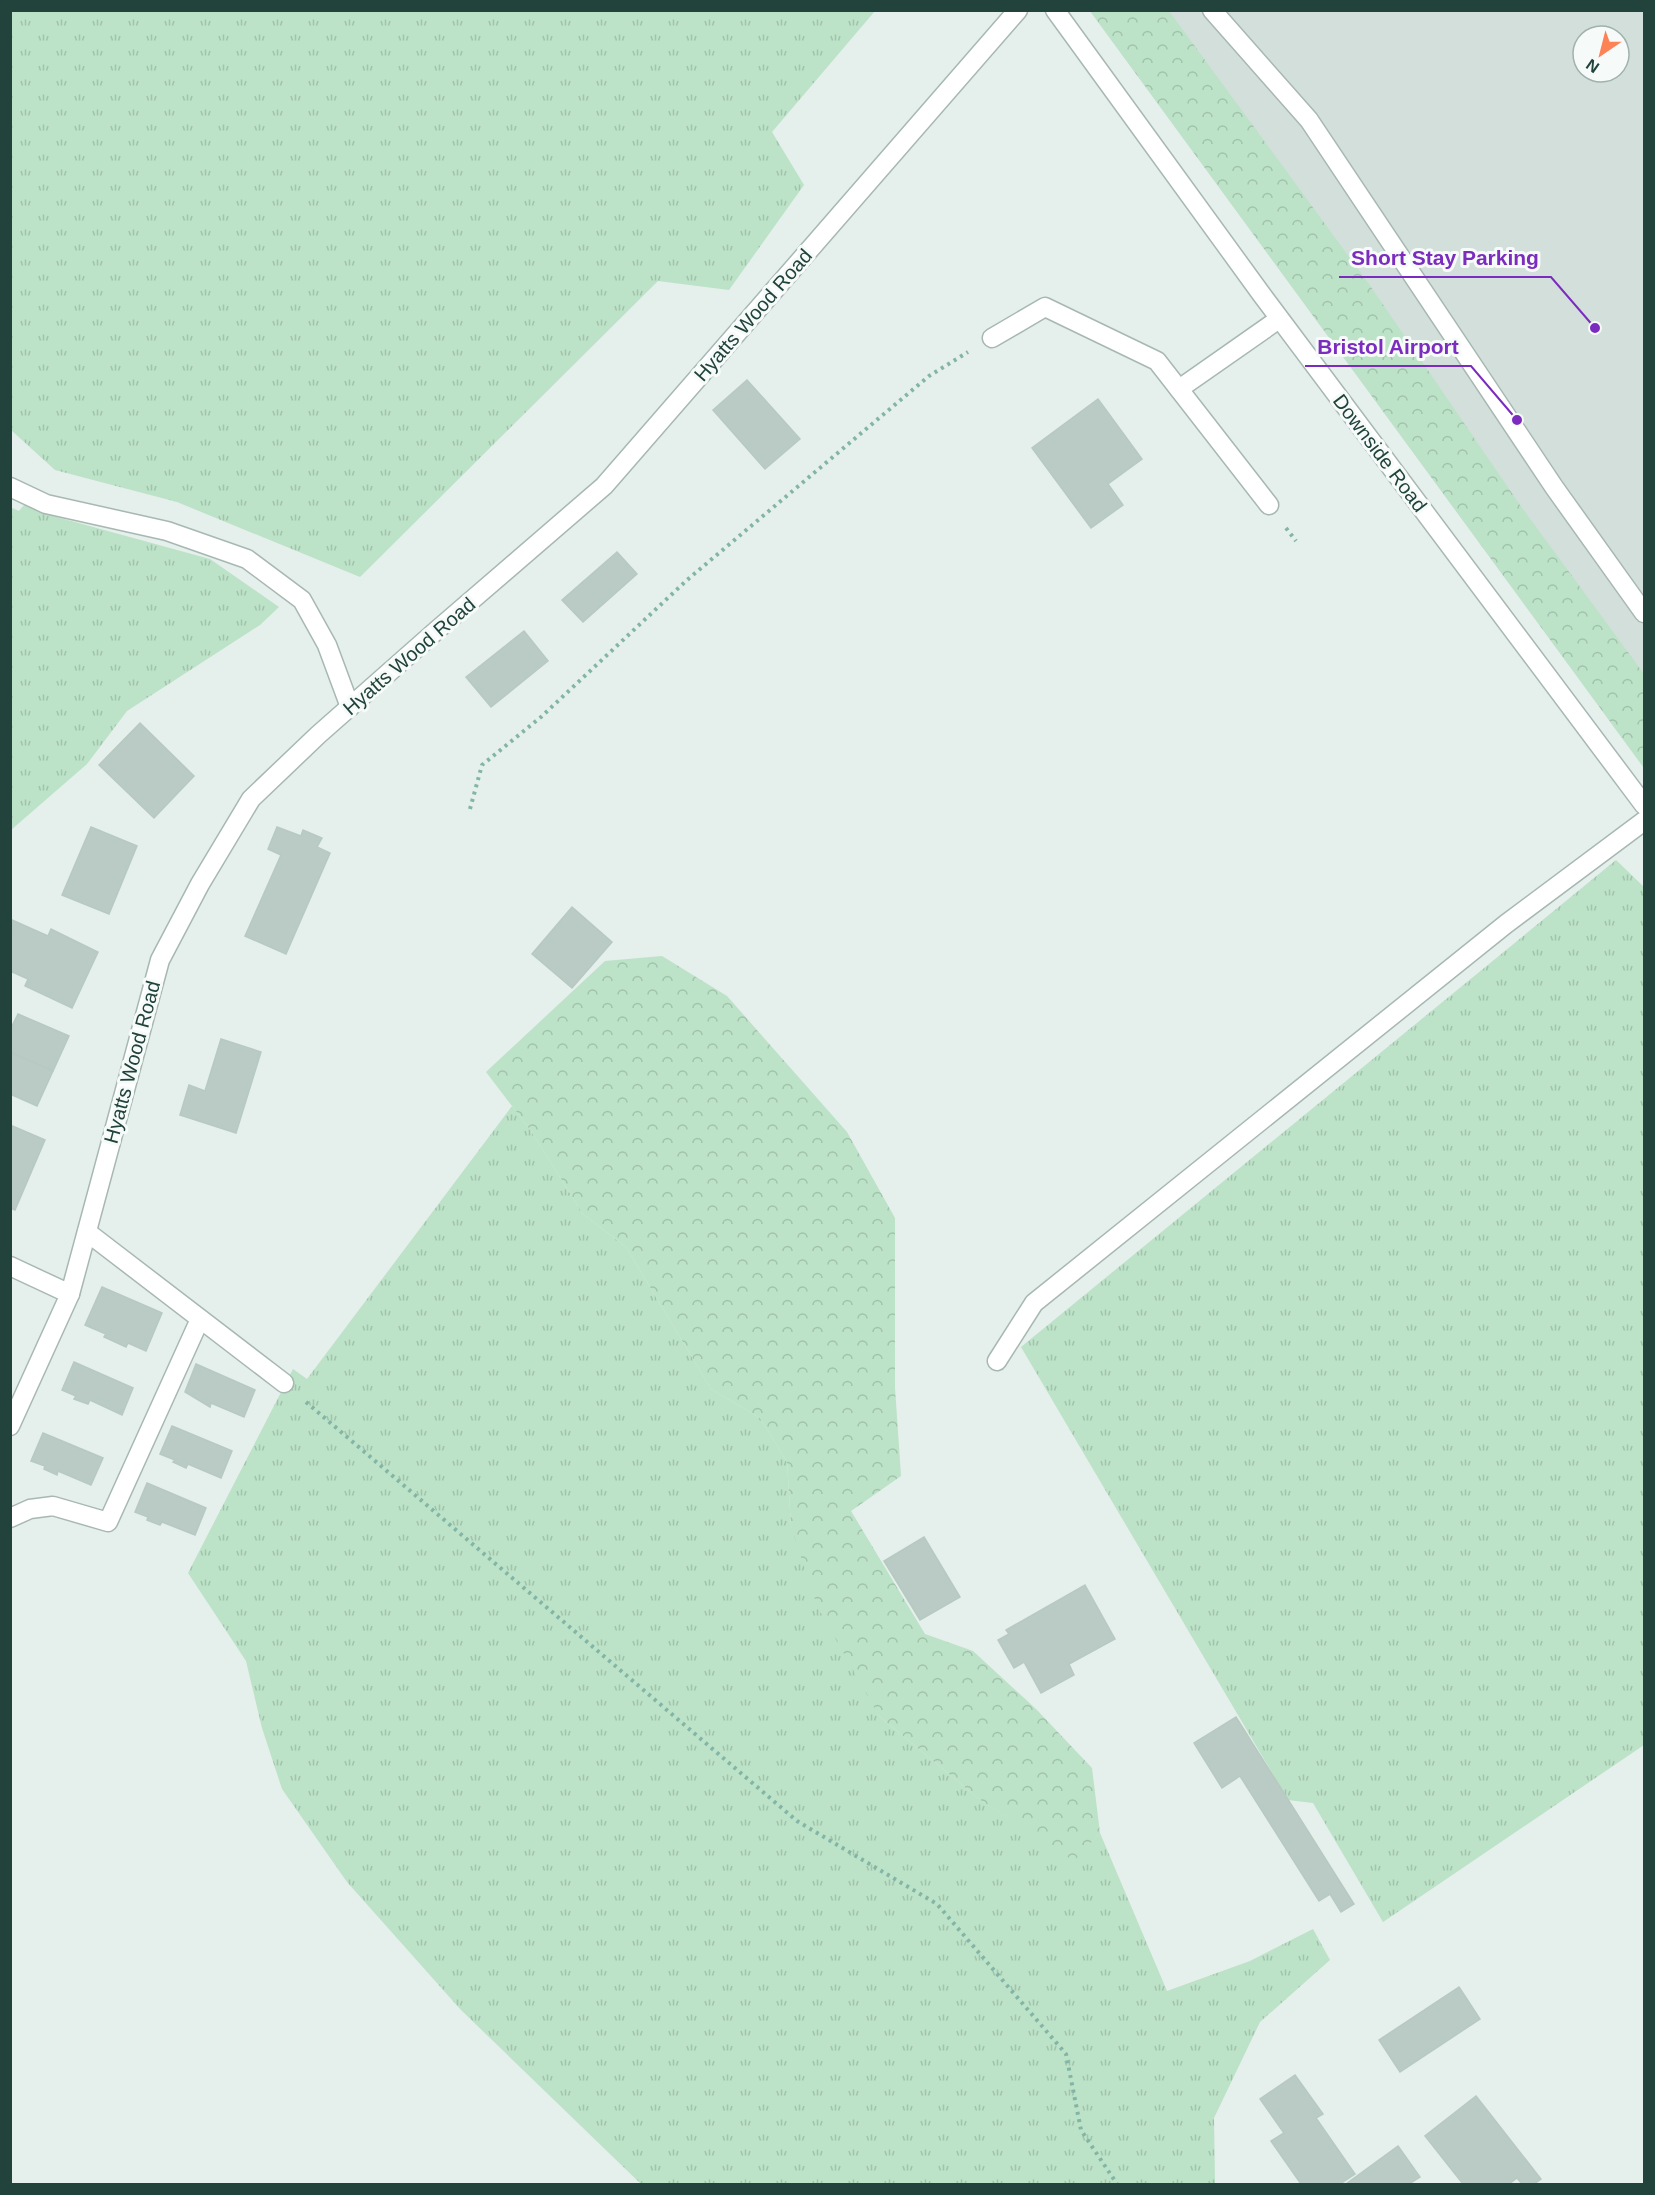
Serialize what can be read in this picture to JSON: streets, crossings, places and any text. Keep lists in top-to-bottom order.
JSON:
{
  "streets": {
    "street": ["Hyatts Wood Road", "Downside Road"]
  },
  "places": ["Short Stay Parking", "Bristol Airport"],
  "north": "bottom left"
}
